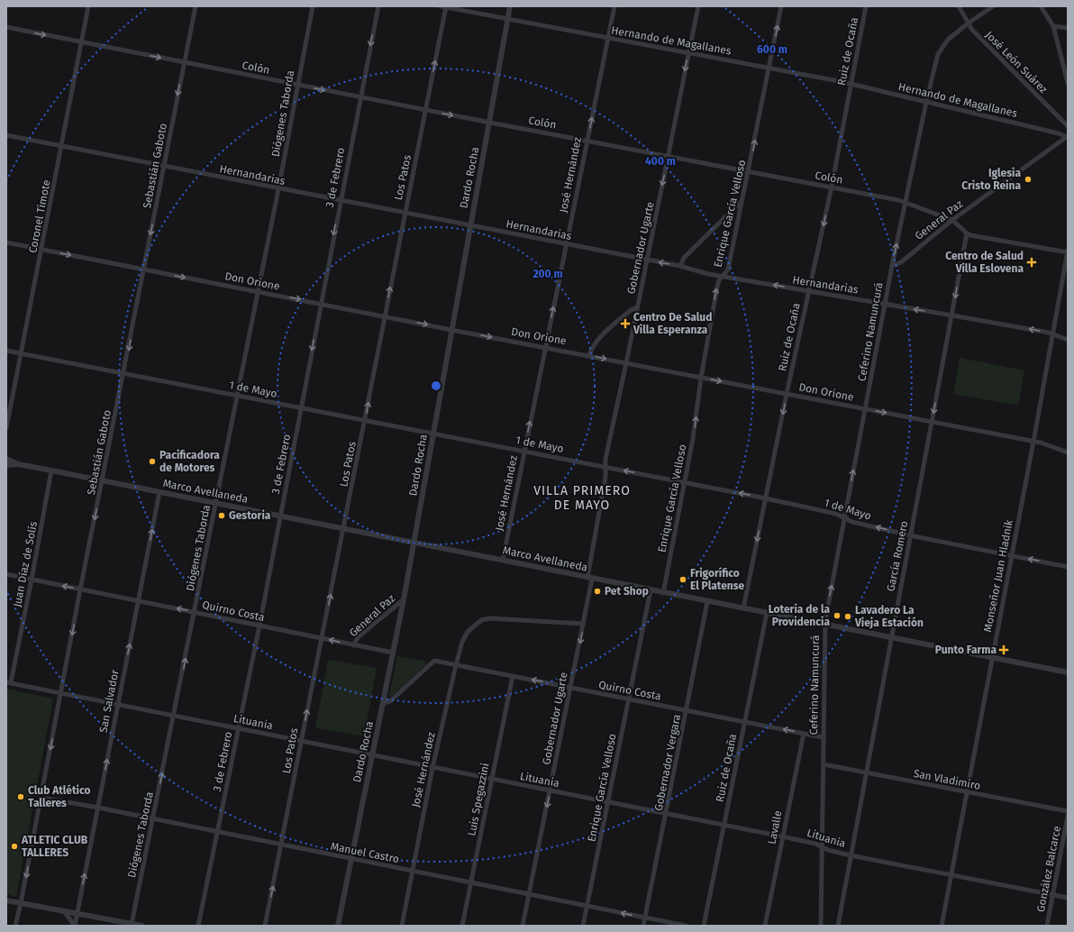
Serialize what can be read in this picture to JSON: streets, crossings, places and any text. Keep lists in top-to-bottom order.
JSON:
{
  "streets": {
    "street": [
      "Hernando de Magallanes",
      "Ruiz de Ocaña",
      "José León Suárez",
      "Colón",
      "Diógenes Taborda",
      "Sebastián Gaboto",
      "Hernandarias",
      "José Hernández",
      "3 de Febrero",
      "Los Patos",
      "Dardo Rocha",
      "Enrique García Velloso",
      "Coronel Timote",
      "General Paz",
      "Gobernador Ugarte",
      "Don Orione",
      "Ceferino Namuncurá",
      "1 de Mayo",
      "Marco Avellaneda",
      "García Romero",
      "Juan Díaz de Solís",
      "Monseñor Juan Hladnik",
      "Quirno Costa",
      "San Salvador",
      "Lituania",
      "Gobernador Vergara",
      "San Vladimiro",
      "Luis Spegazzini",
      "Lavalle",
      "Manuel Castro",
      "González Balcarce"
    ]
  },
  "crossings": [
    ["Hernando de Magallanes", "Ruiz de Ocaña"],
    ["Hernando de Magallanes", "José Hernández"],
    ["Hernando de Magallanes", "Los Patos"],
    ["Hernando de Magallanes", "Dardo Rocha"],
    ["Hernando de Magallanes", "Enrique García Velloso"],
    ["Hernando de Magallanes", "General Paz"],
    ["Hernando de Magallanes", "Gobernador Ugarte"],
    ["Hernando de Magallanes", "Ceferino Namuncurá"],
    ["Ruiz de Ocaña", "Colón"],
    ["Ruiz de Ocaña", "Hernandarias"],
    ["Ruiz de Ocaña", "Don Orione"],
    ["Ruiz de Ocaña", "1 de Mayo"],
    ["Ruiz de Ocaña", "Marco Avellaneda"],
    ["Ruiz de Ocaña", "Quirno Costa"],
    ["Ruiz de Ocaña", "Lituania"],
    ["José León Suárez", "Ceferino Namuncurá"],
    ["Colón", "Diógenes Taborda"],
    ["Colón", "Sebastián Gaboto"],
    ["Colón", "José Hernández"],
    ["Colón", "3 de Febrero"],
    ["Colón", "Los Patos"],
    ["Colón", "Dardo Rocha"],
    ["Colón", "Enrique García Velloso"],
    ["Colón", "Coronel Timote"],
    ["Colón", "General Paz"],
    ["Colón", "Gobernador Ugarte"],
    ["Colón", "Ceferino Namuncurá"],
    ["Colón", "García Romero"],
    ["Diógenes Taborda", "Hernandarias"],
    ["Diógenes Taborda", "Don Orione"],
    ["Diógenes Taborda", "1 de Mayo"],
    ["Diógenes Taborda", "Marco Avellaneda"],
    ["Diógenes Taborda", "Quirno Costa"],
    ["Diógenes Taborda", "Lituania"],
    ["Diógenes Taborda", "Manuel Castro"],
    ["Sebastián Gaboto", "Hernandarias"],
    ["Sebastián Gaboto", "Don Orione"],
    ["Sebastián Gaboto", "1 de Mayo"],
    ["Sebastián Gaboto", "Marco Avellaneda"],
    ["Sebastián Gaboto", "Quirno Costa"],
    ["Sebastián Gaboto", "Lituania"],
    ["Sebastián Gaboto", "Manuel Castro"],
    ["Hernandarias", "José Hernández"],
    ["Hernandarias", "3 de Febrero"],
    ["Hernandarias", "Los Patos"],
    ["Hernandarias", "Dardo Rocha"],
    ["Hernandarias", "Enrique García Velloso"],
    ["Hernandarias", "Coronel Timote"],
    ["Hernandarias", "Gobernador Ugarte"],
    ["Hernandarias", "Ceferino Namuncurá"],
    ["Hernandarias", "García Romero"],
    ["Hernandarias", "Monseñor Juan Hladnik"],
    ["José Hernández", "Gobernador Ugarte"],
    ["José Hernández", "Don Orione"],
    ["José Hernández", "1 de Mayo"],
    ["José Hernández", "Marco Avellaneda"],
    ["José Hernández", "Quirno Costa"],
    ["José Hernández", "Lituania"],
    ["José Hernández", "Manuel Castro"],
    ["3 de Febrero", "Don Orione"],
    ["3 de Febrero", "1 de Mayo"],
    ["3 de Febrero", "Marco Avellaneda"],
    ["3 de Febrero", "Quirno Costa"],
    ["3 de Febrero", "Lituania"],
    ["3 de Febrero", "Manuel Castro"],
    ["Los Patos", "Don Orione"],
    ["Los Patos", "1 de Mayo"],
    ["Los Patos", "Marco Avellaneda"],
    ["Los Patos", "Quirno Costa"],
    ["Los Patos", "Lituania"],
    ["Los Patos", "Manuel Castro"],
    ["Dardo Rocha", "General Paz"],
    ["Dardo Rocha", "Don Orione"],
    ["Dardo Rocha", "1 de Mayo"],
    ["Dardo Rocha", "Marco Avellaneda"],
    ["Dardo Rocha", "Quirno Costa"],
    ["Dardo Rocha", "Lituania"],
    ["Dardo Rocha", "Manuel Castro"],
    ["Enrique García Velloso", "Don Orione"],
    ["Enrique García Velloso", "1 de Mayo"],
    ["Enrique García Velloso", "Marco Avellaneda"],
    ["Enrique García Velloso", "Quirno Costa"],
    ["Enrique García Velloso", "Lituania"],
    ["Enrique García Velloso", "Manuel Castro"],
    ["Coronel Timote", "Don Orione"],
    ["Coronel Timote", "1 de Mayo"],
    ["General Paz", "Ceferino Namuncurá"],
    ["General Paz", "Quirno Costa"],
    ["Gobernador Ugarte", "Don Orione"],
    ["Gobernador Ugarte", "1 de Mayo"],
    ["Gobernador Ugarte", "Marco Avellaneda"],
    ["Gobernador Ugarte", "Quirno Costa"],
    ["Gobernador Ugarte", "Lituania"],
    ["Gobernador Ugarte", "Manuel Castro"],
    ["Don Orione", "Ceferino Namuncurá"],
    ["Don Orione", "García Romero"],
    ["Don Orione", "Monseñor Juan Hladnik"],
    ["Ceferino Namuncurá", "1 de Mayo"],
    ["Ceferino Namuncurá", "Marco Avellaneda"],
    ["Ceferino Namuncurá", "Quirno Costa"],
    ["Ceferino Namuncurá", "Lituania"],
    ["Ceferino Namuncurá", "San Vladimiro"],
    ["1 de Mayo", "García Romero"],
    ["1 de Mayo", "Monseñor Juan Hladnik"],
    ["Marco Avellaneda", "García Romero"],
    ["Marco Avellaneda", "Juan Díaz de Solís"],
    ["Marco Avellaneda", "Monseñor Juan Hladnik"],
    ["Marco Avellaneda", "San Salvador"],
    ["Marco Avellaneda", "Gobernador Vergara"],
    ["García Romero", "Lituania"],
    ["García Romero", "San Vladimiro"],
    ["Juan Díaz de Solís", "Quirno Costa"],
    ["Juan Díaz de Solís", "Lituania"],
    ["Monseñor Juan Hladnik", "Lituania"],
    ["Monseñor Juan Hladnik", "San Vladimiro"],
    ["Quirno Costa", "San Salvador"],
    ["Quirno Costa", "Gobernador Vergara"],
    ["Quirno Costa", "Luis Spegazzini"],
    ["Quirno Costa", "Lavalle"],
    ["San Salvador", "Lituania"],
    ["San Salvador", "Manuel Castro"],
    ["Lituania", "Gobernador Vergara"],
    ["Lituania", "Luis Spegazzini"],
    ["Lituania", "Lavalle"],
    ["Lituania", "González Balcarce"],
    ["Gobernador Vergara", "Manuel Castro"],
    ["Luis Spegazzini", "Manuel Castro"]
  ],
  "one_way": [
    "Ruiz de Ocaña",
    "Sebastián Gaboto",
    "Los Patos",
    "Enrique García Velloso",
    "Gobernador Ugarte",
    "Don Orione",
    "San Salvador"
  ],
  "districts": ["VILLA PRIMERO DE MAYO"],
  "places": {
    "other": [
      "Iglesia Cristo Reina",
      "Pacificadora de Motores",
      "Gestoria",
      "Frigorífico El Platense",
      "Pet Shop",
      "Lotería de la Providencia",
      "Lavadero La Vieja Estación",
      "Club Atlético Talleres",
      "ATLETIC CLUB TALLERES"
    ],
    "health": ["Centro de Salud Villa Eslovena", "Centro De Salud Villa Esperanza", "Punto Farma"]
  },
  "rings": ["600 m", "400 m", "200 m"]
}
